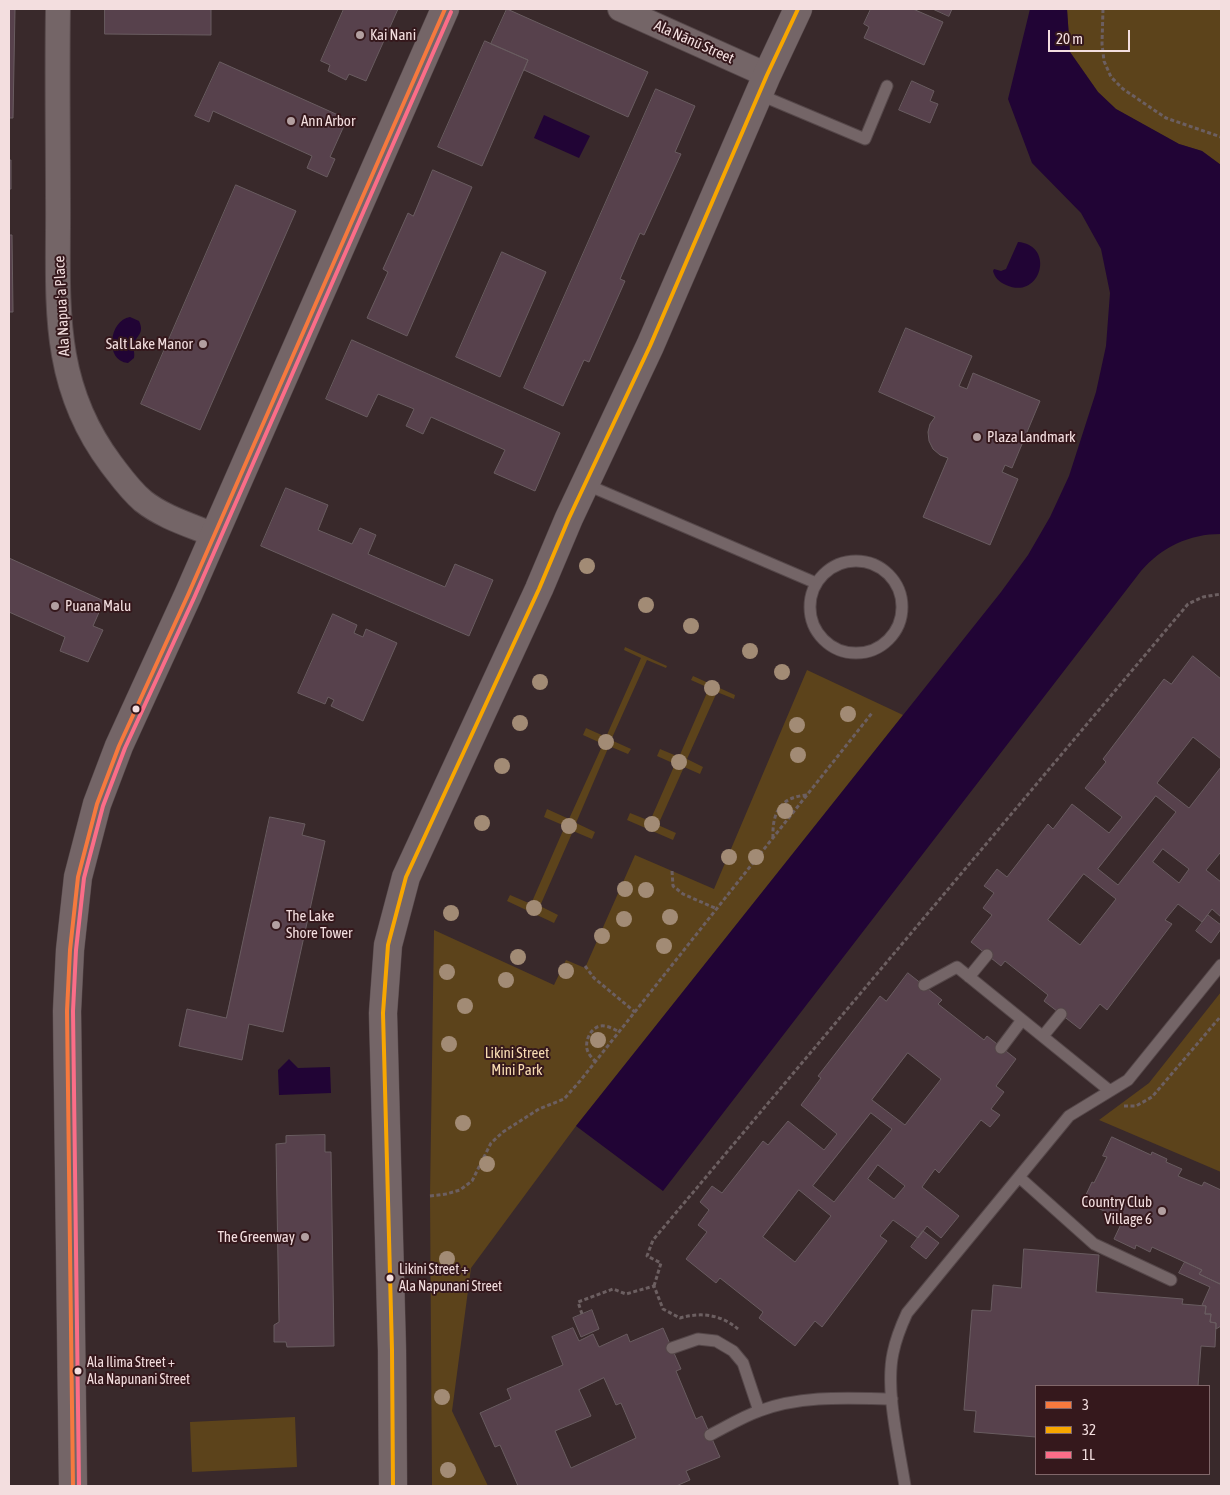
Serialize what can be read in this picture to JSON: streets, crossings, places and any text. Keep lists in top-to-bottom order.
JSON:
{
  "streets": {
    "street": ["Ala Nānū Street", "Ala Napuaʻa Place"]
  },
  "parks": ["Likini Street Mini Park"],
  "places": [
    "Kai Nani",
    "Ann Arbor",
    "Salt Lake Manor",
    "Plaza Landmark",
    "Puana Malu",
    "The Lake Shore Tower",
    "Country Club Village 6",
    "The Greenway",
    "Likini Street + Ala Napunani Street",
    "Ala Ilima Street + Ala Napunani Street"
  ],
  "lines": ["transit line 3", "transit line 32", "transit line 1L"],
  "legend": ["3", "32", "1L"],
  "scale_bar": "20 m"
}
